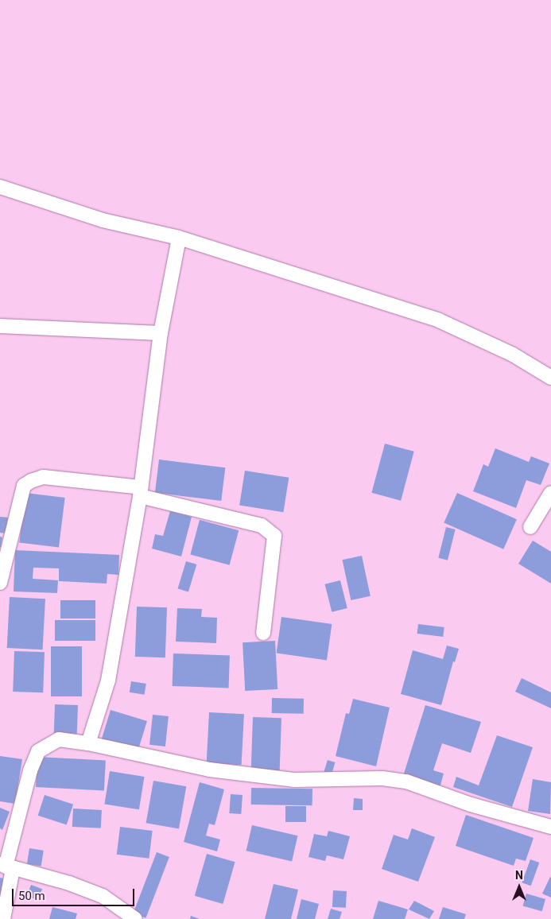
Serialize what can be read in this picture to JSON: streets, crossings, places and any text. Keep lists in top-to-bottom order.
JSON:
{
  "scale_bar": "50 m",
  "north": "top"
}
